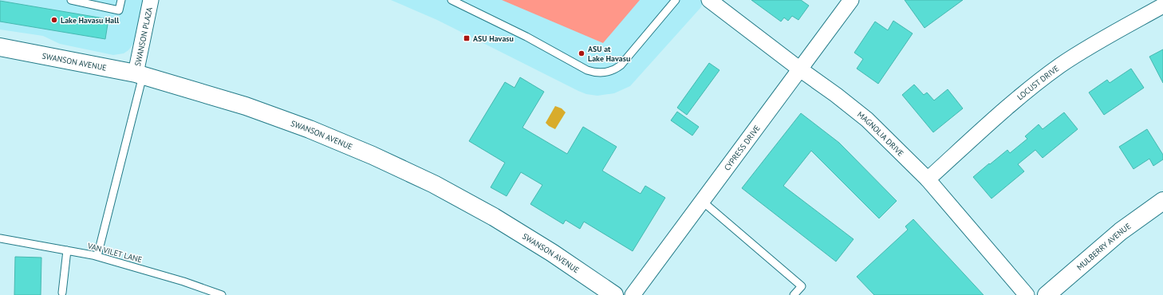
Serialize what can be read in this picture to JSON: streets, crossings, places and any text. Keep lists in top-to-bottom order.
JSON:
{
  "streets": {
    "street": [
      "SWANSON PLAZA",
      "SWANSON AVENUE",
      "LOCUST DRIVE",
      "MAGNOLIA DRIVE",
      "CYPRESS DRIVE",
      "MULBERRY AVENUE"
    ],
    "lane": ["VAN VILET LANE"]
  },
  "crossings": [
    ["SWANSON PLAZA", "SWANSON AVENUE"],
    ["LOCUST DRIVE", "MAGNOLIA DRIVE"],
    ["MAGNOLIA DRIVE", "CYPRESS DRIVE"]
  ],
  "places": {
    "other": ["Lake Havasu Hall", "ASU at Lake Havasu"],
    "transit": ["ASU Havasu"]
  }
}
